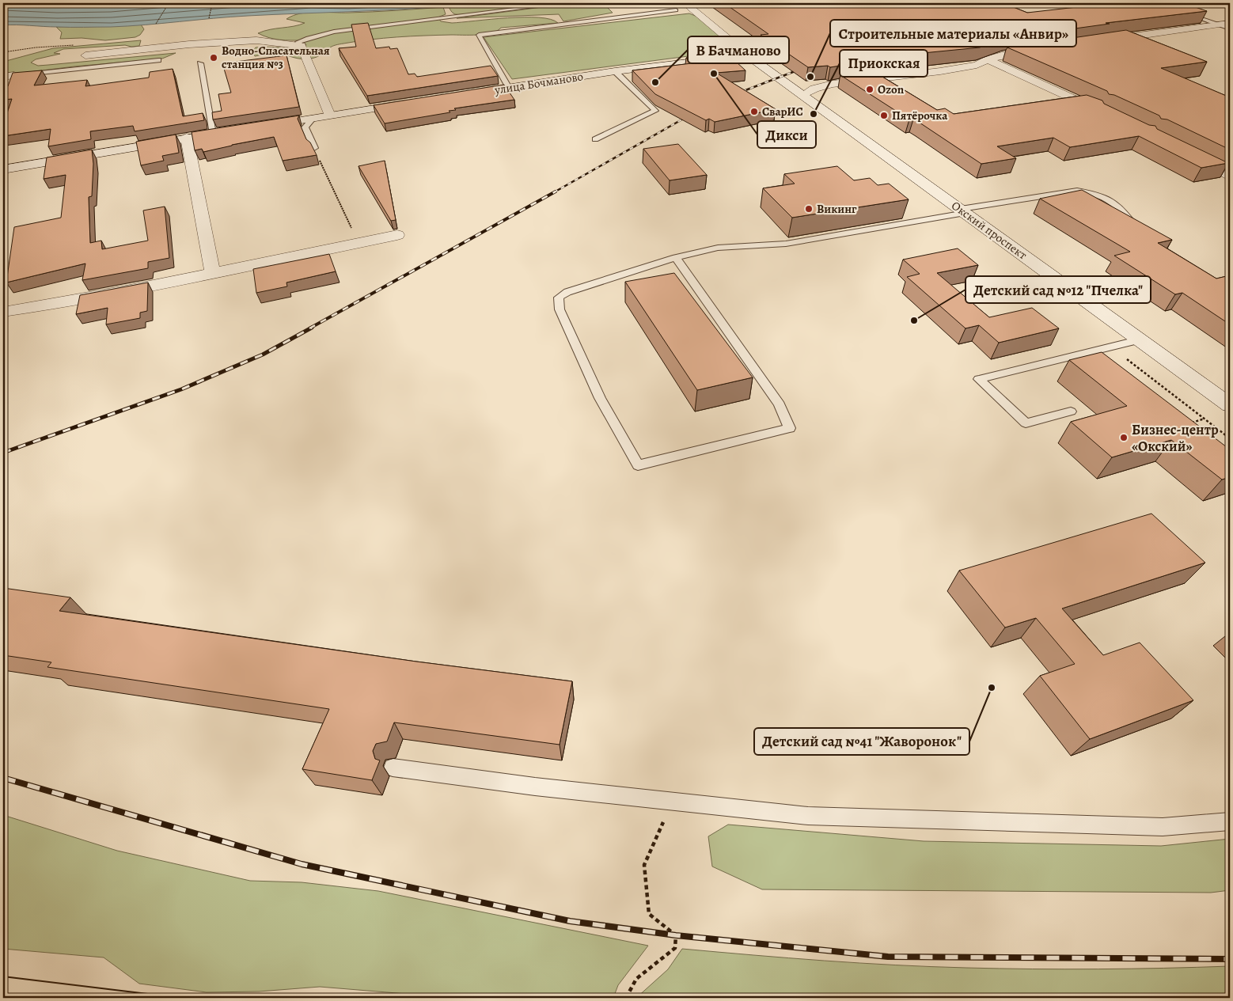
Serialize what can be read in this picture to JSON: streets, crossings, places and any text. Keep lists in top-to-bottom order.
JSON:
{
  "streets": {
    "street": ["улица Бочманово", "Окский проспект"]
  },
  "crossings": [
    ["улица Бочманово", "Окский проспект"]
  ],
  "places": [
    "Водно-Спасательная станция №3",
    "Дикси",
    "Строительные материалы «Анвир»",
    "В Бачманово",
    "Ozon",
    "СварИС",
    "Приокская",
    "Пятёрочка",
    "Викинг",
    "Детский сад №12 \"Пчелка\"",
    "Бизнес-центр «Окский»",
    "Детский сад №41 \"Жаворонок\""
  ]
}
